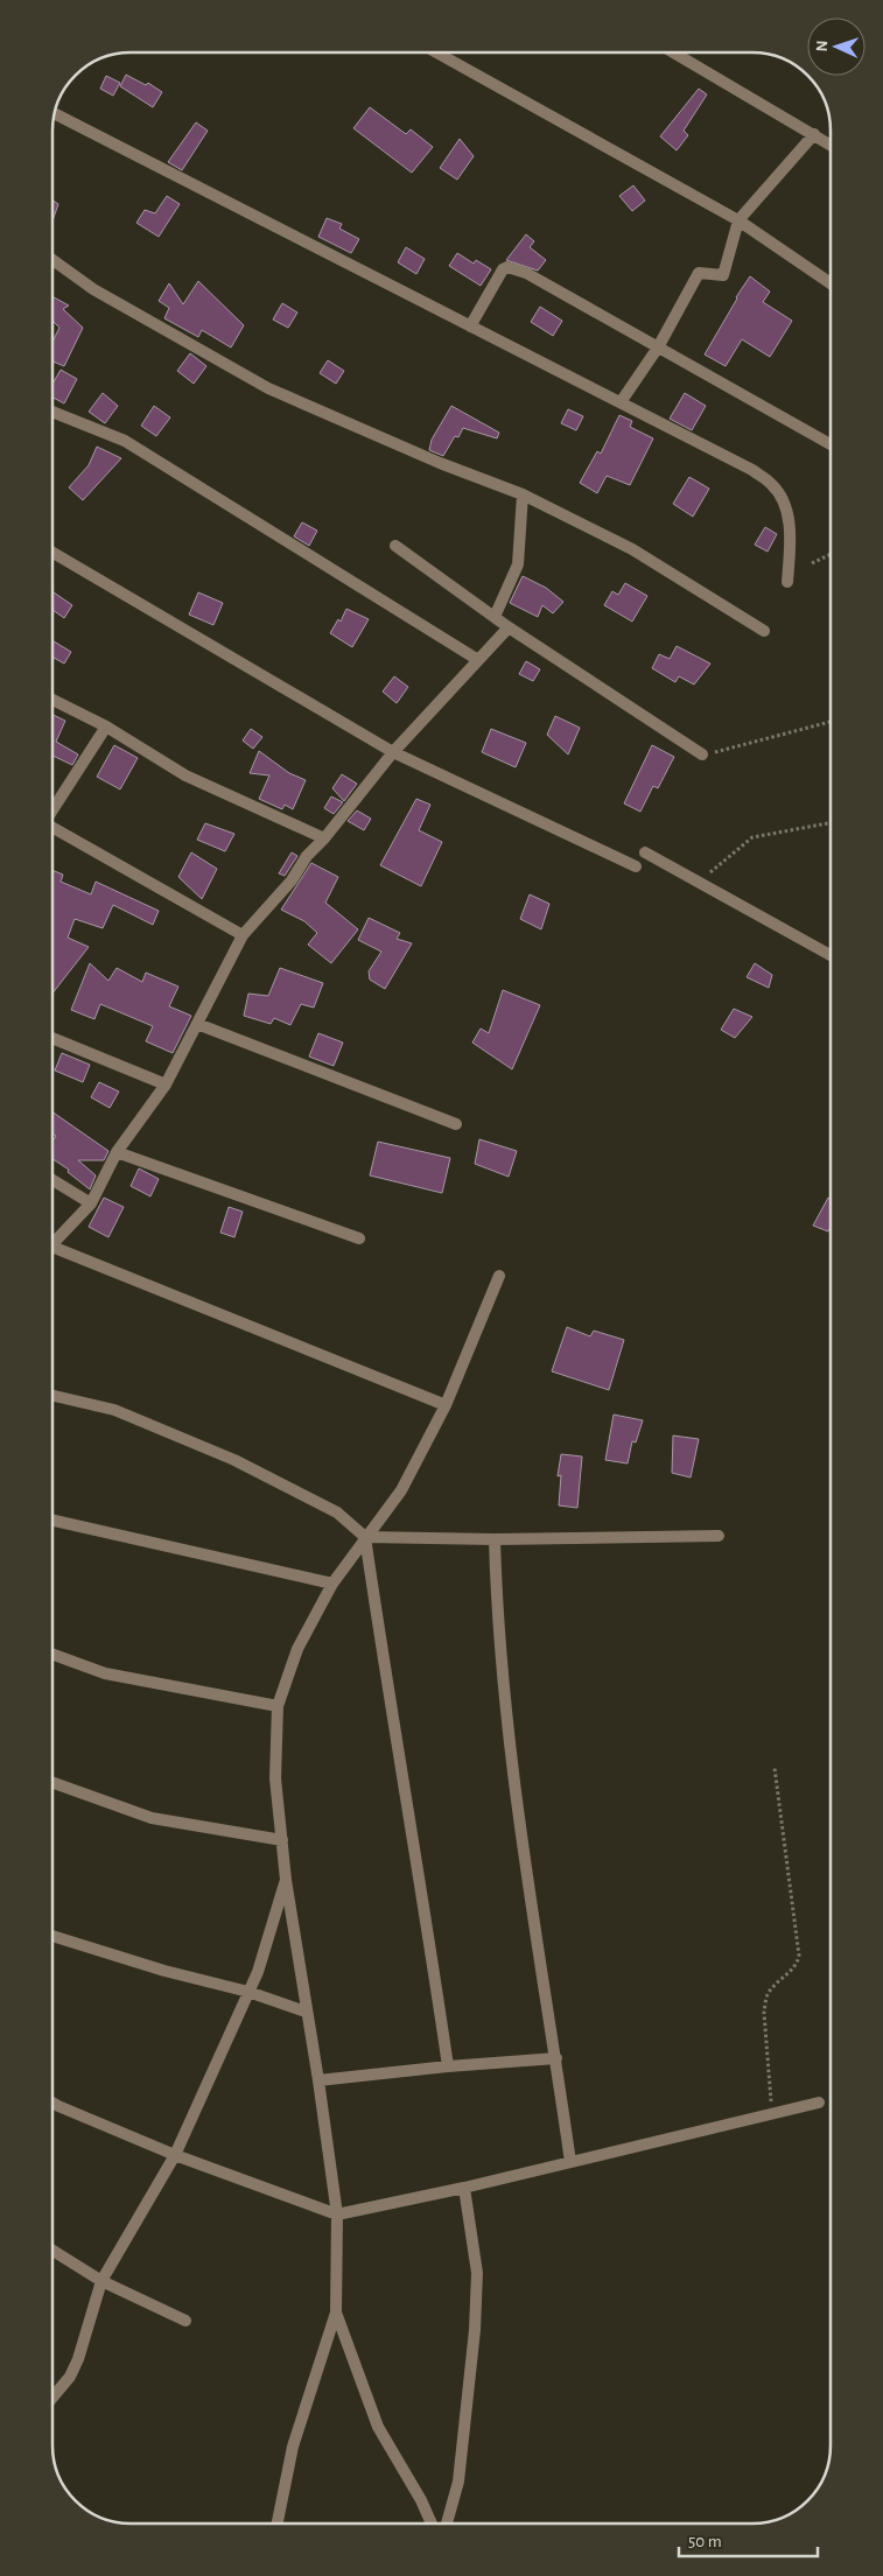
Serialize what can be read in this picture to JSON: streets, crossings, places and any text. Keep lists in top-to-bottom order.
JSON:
{
  "scale_bar": "50 m",
  "north": "left"
}
